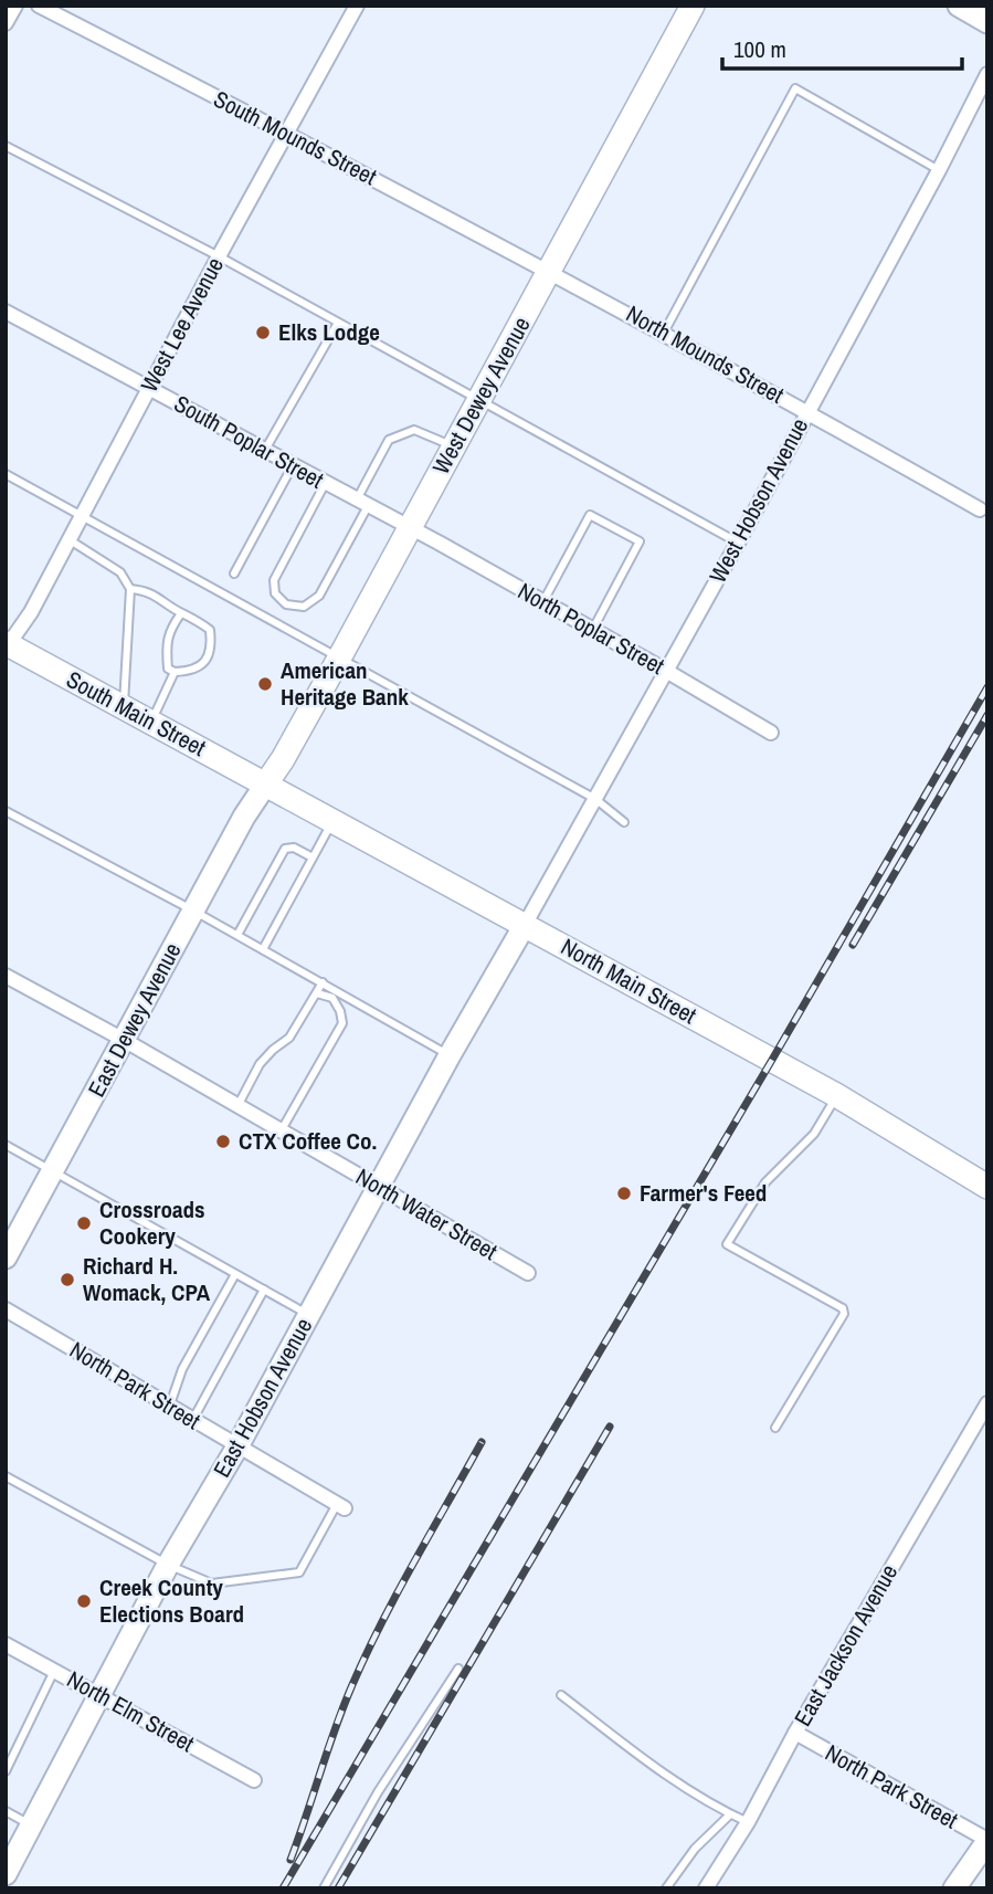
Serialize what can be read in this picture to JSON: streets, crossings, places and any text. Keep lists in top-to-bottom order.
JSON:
{
  "streets": {
    "main road": ["West Dewey Avenue", "South Main Street", "North Main Street"],
    "street": [
      "South Mounds Street",
      "West Lee Avenue",
      "North Mounds Street",
      "South Poplar Street",
      "West Hobson Avenue",
      "North Poplar Street",
      "East Dewey Avenue",
      "North Water Street",
      "North Park Street",
      "East Hobson Avenue",
      "East Jackson Avenue",
      "North Elm Street"
    ]
  },
  "crossings": [
    ["South Mounds Street", "West Lee Avenue"],
    ["South Mounds Street", "North Mounds Street"],
    ["South Mounds Street", "West Dewey Avenue"],
    ["West Lee Avenue", "South Poplar Street"],
    ["West Lee Avenue", "South Main Street"],
    ["North Mounds Street", "West Dewey Avenue"],
    ["North Mounds Street", "West Hobson Avenue"],
    ["West Dewey Avenue", "South Poplar Street"],
    ["West Dewey Avenue", "North Poplar Street"],
    ["West Dewey Avenue", "South Main Street"],
    ["West Dewey Avenue", "North Main Street"],
    ["West Dewey Avenue", "East Dewey Avenue"],
    ["South Poplar Street", "North Poplar Street"],
    ["West Hobson Avenue", "North Poplar Street"],
    ["West Hobson Avenue", "North Main Street"],
    ["West Hobson Avenue", "East Hobson Avenue"],
    ["South Main Street", "North Main Street"],
    ["South Main Street", "East Dewey Avenue"],
    ["North Main Street", "East Dewey Avenue"],
    ["North Main Street", "East Hobson Avenue"],
    ["East Dewey Avenue", "North Water Street"],
    ["North Water Street", "East Hobson Avenue"],
    ["North Park Street", "East Hobson Avenue"],
    ["North Park Street", "East Jackson Avenue"],
    ["East Hobson Avenue", "North Elm Street"]
  ],
  "places": [
    "Elks Lodge",
    "American Heritage Bank",
    "CTX Coffee Co.",
    "Farmer's Feed",
    "Crossroads Cookery",
    "Richard H. Womack, CPA",
    "Creek County Elections Board"
  ],
  "scale_bar": "100 m"
}
